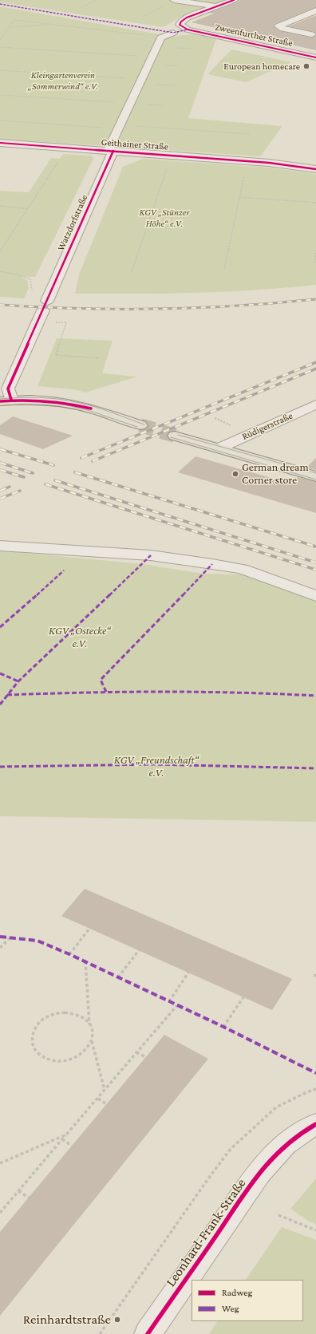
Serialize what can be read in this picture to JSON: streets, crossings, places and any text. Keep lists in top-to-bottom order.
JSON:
{
  "streets": {
    "street": [
      "Zweenfurther Straße",
      "Geithainer Straße",
      "Watzdorfstraße",
      "Rüdigerstraße",
      "Leonhard-Frank-Straße"
    ]
  },
  "crossings": [
    ["Geithainer Straße", "Watzdorfstraße"]
  ],
  "parks": [
    "Kleingartenverein „Sommerwind“ e.V.",
    "KGV „Stünzer Höhe“ e.V.",
    "KGV „Ostecke“ e.V.",
    "KGV „Freundschaft“ e.V."
  ],
  "places": ["European homecare", "German dream Corner store", "Reinhardtstraße"],
  "legend": ["Radweg", "Weg"]
}
